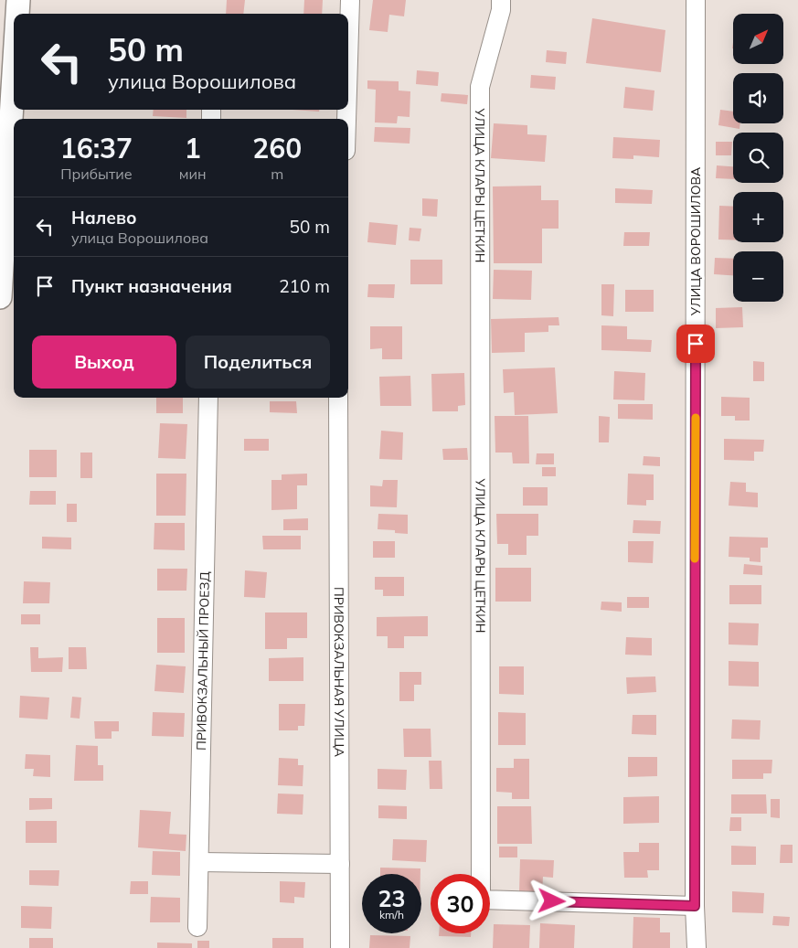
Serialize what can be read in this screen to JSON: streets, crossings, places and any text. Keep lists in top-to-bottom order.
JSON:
{
  "streets": {
    "street": [
      "УЛИЦА КЛАРЫ ЦЕТКИН",
      "УЛИЦА ВОРОШИЛОВА",
      "ПРИВОКЗАЛЬНЫЙ ПРОЕЗД",
      "ПРИВОКЗАЛЬНАЯ УЛИЦА"
    ]
  },
  "crossings": [
    ["УЛИЦА КЛАРЫ ЦЕТКИН", "УЛИЦА ВОРОШИЛОВА"]
  ],
  "north": "top right",
  "page": {
    "map_buttons": ["+", "−"],
    "turn": ["50 m", "улица Ворошилова"],
    "eta": [
      "16:37",
      "Прибытие",
      "1",
      "мин",
      "260",
      "m"
    ],
    "list": [
      {
        "name": "Налево",
        "note": "улица Ворошилова",
        "value": "50 m"
      },
      {
        "name": "Пункт назначения",
        "value": "210 m"
      }
    ],
    "buttons": ["Выход", "Поделиться"],
    "speed": "23 km/h",
    "limit": "30"
  }
}
